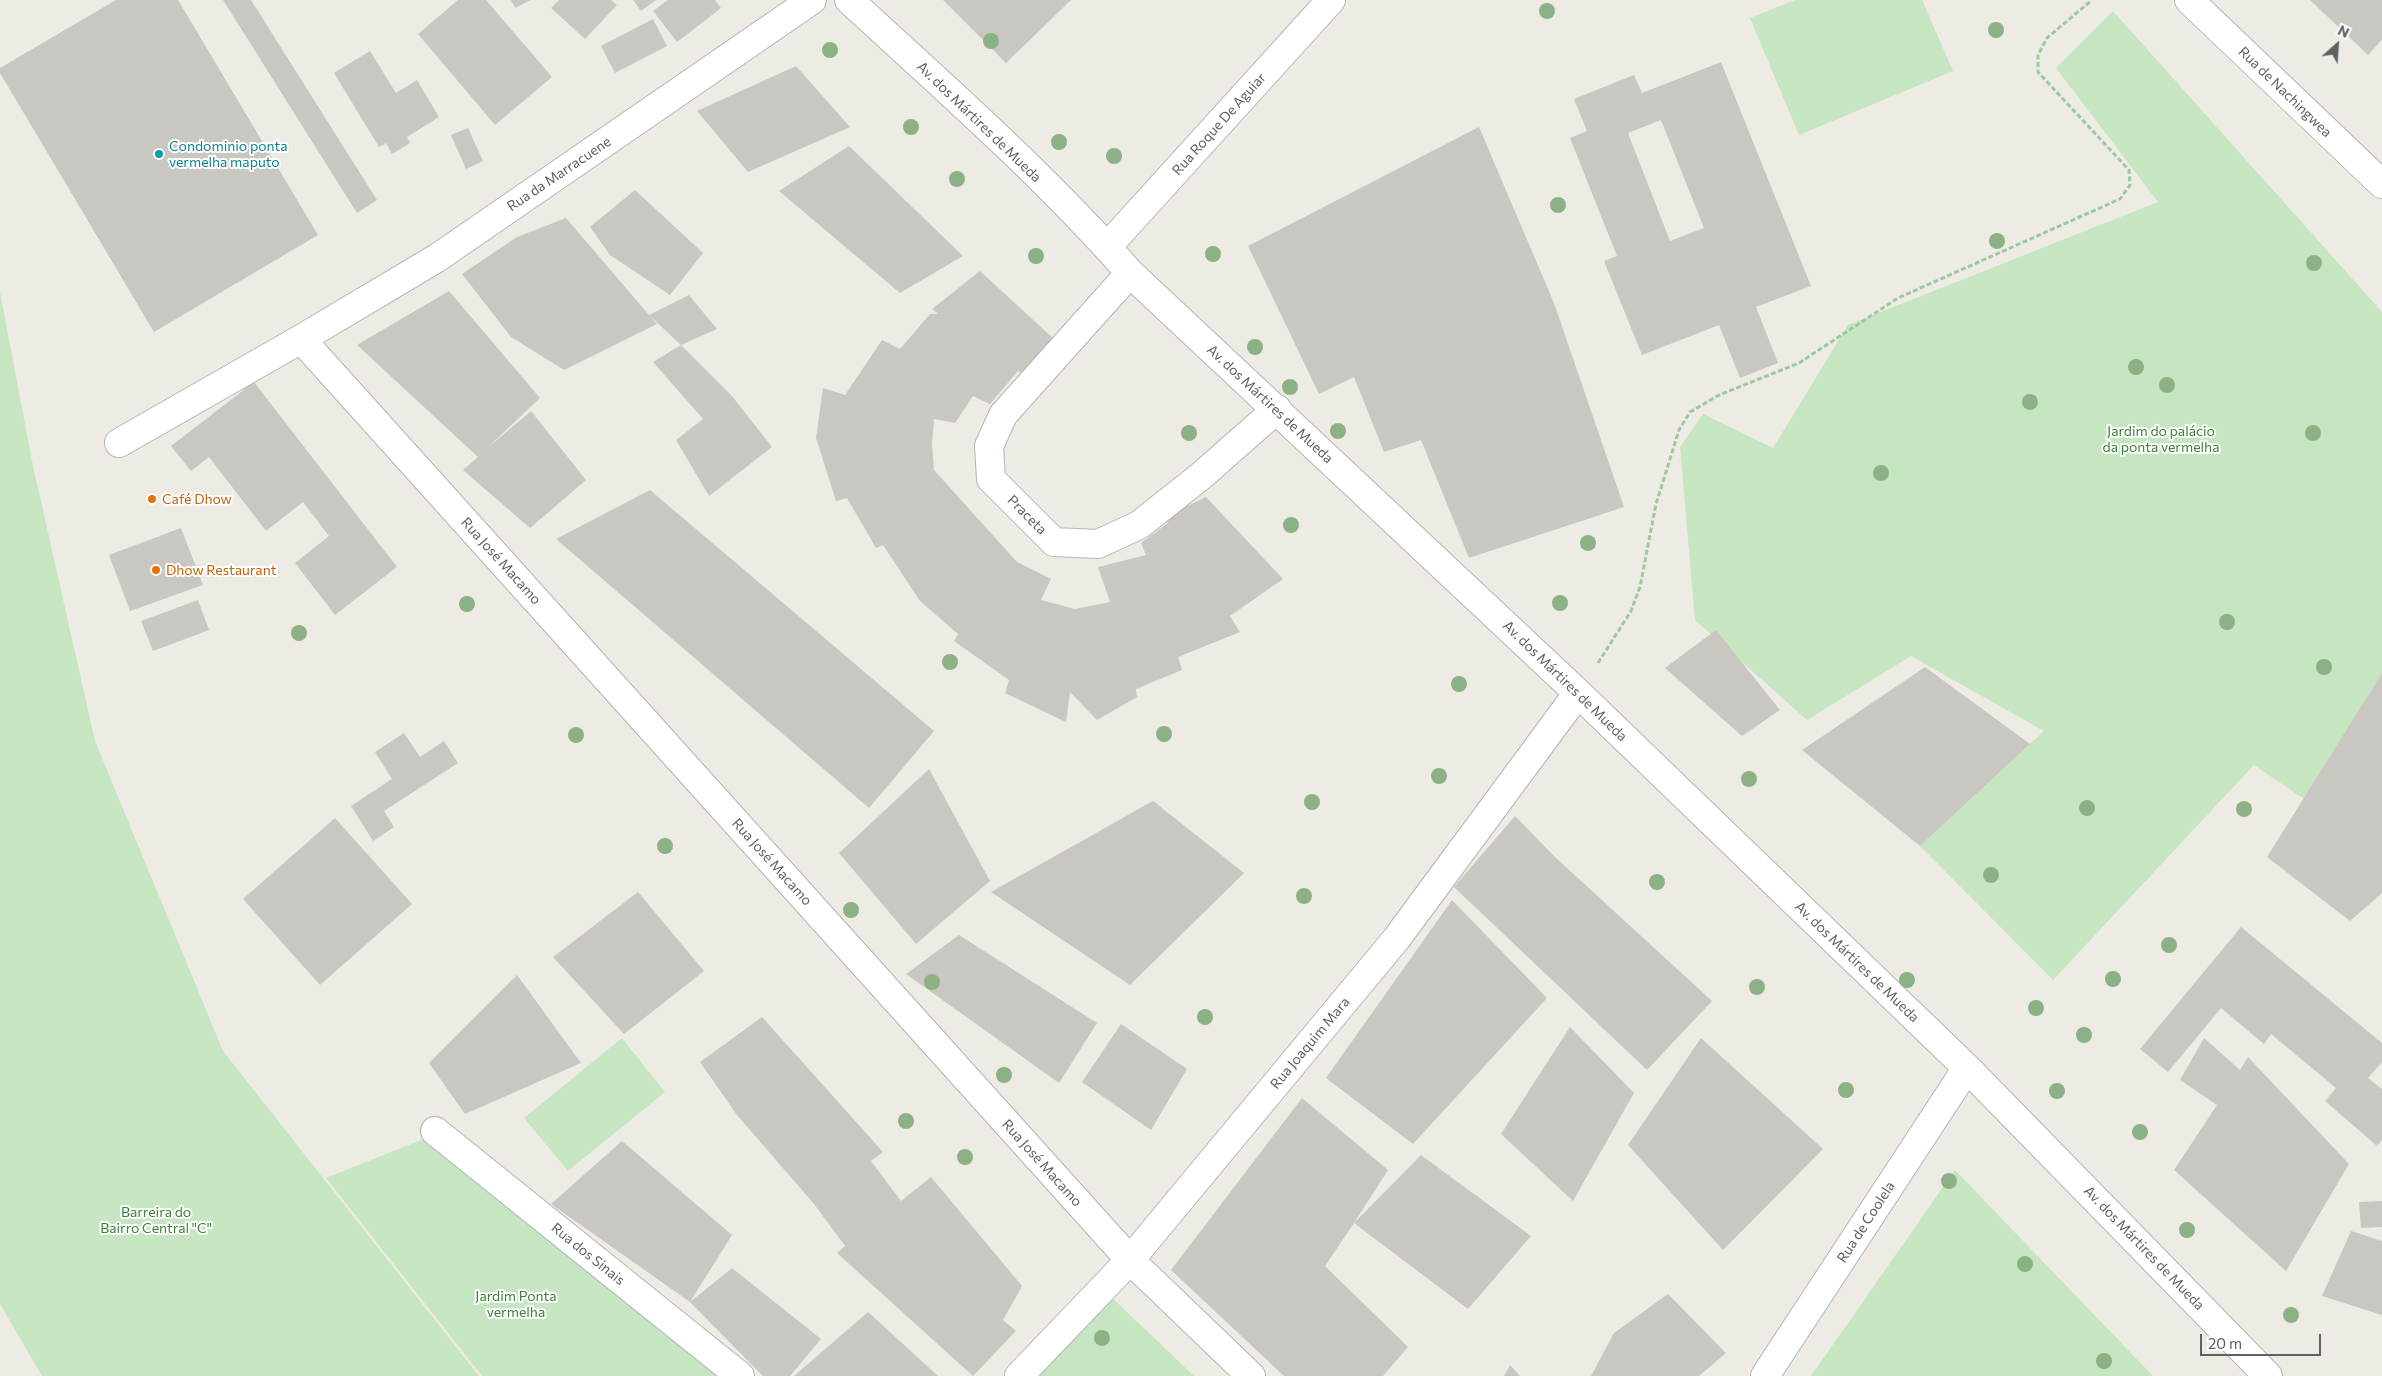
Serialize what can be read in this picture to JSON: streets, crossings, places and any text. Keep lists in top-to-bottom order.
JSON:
{
  "streets": {
    "street": [
      "Rua de Nachingwea",
      "Av. dos Mártires de Mueda",
      "Rua Roque De Aguiar",
      "Rua da Marracuene",
      "Praceta",
      "Rua José Macamo",
      "Rua Joaquim Mara",
      "Rua de Coolela",
      "Rua dos Sinais"
    ]
  },
  "crossings": [
    ["Av. dos Mártires de Mueda", "Rua Roque De Aguiar"],
    ["Av. dos Mártires de Mueda", "Praceta"],
    ["Av. dos Mártires de Mueda", "Rua Joaquim Mara"],
    ["Av. dos Mártires de Mueda", "Rua de Coolela"],
    ["Rua da Marracuene", "Rua José Macamo"],
    ["Rua José Macamo", "Rua Joaquim Mara"]
  ],
  "parks": ["Jardim do palácio da ponta vermelha", "Barreira do Bairro Central \"C\"", "Jardim Ponta vermelha"],
  "places": ["Condominio ponta vermelha maputo", "Café Dhow", "Dhow Restaurant"],
  "scale_bar": "20 m",
  "north": "top right"
}
